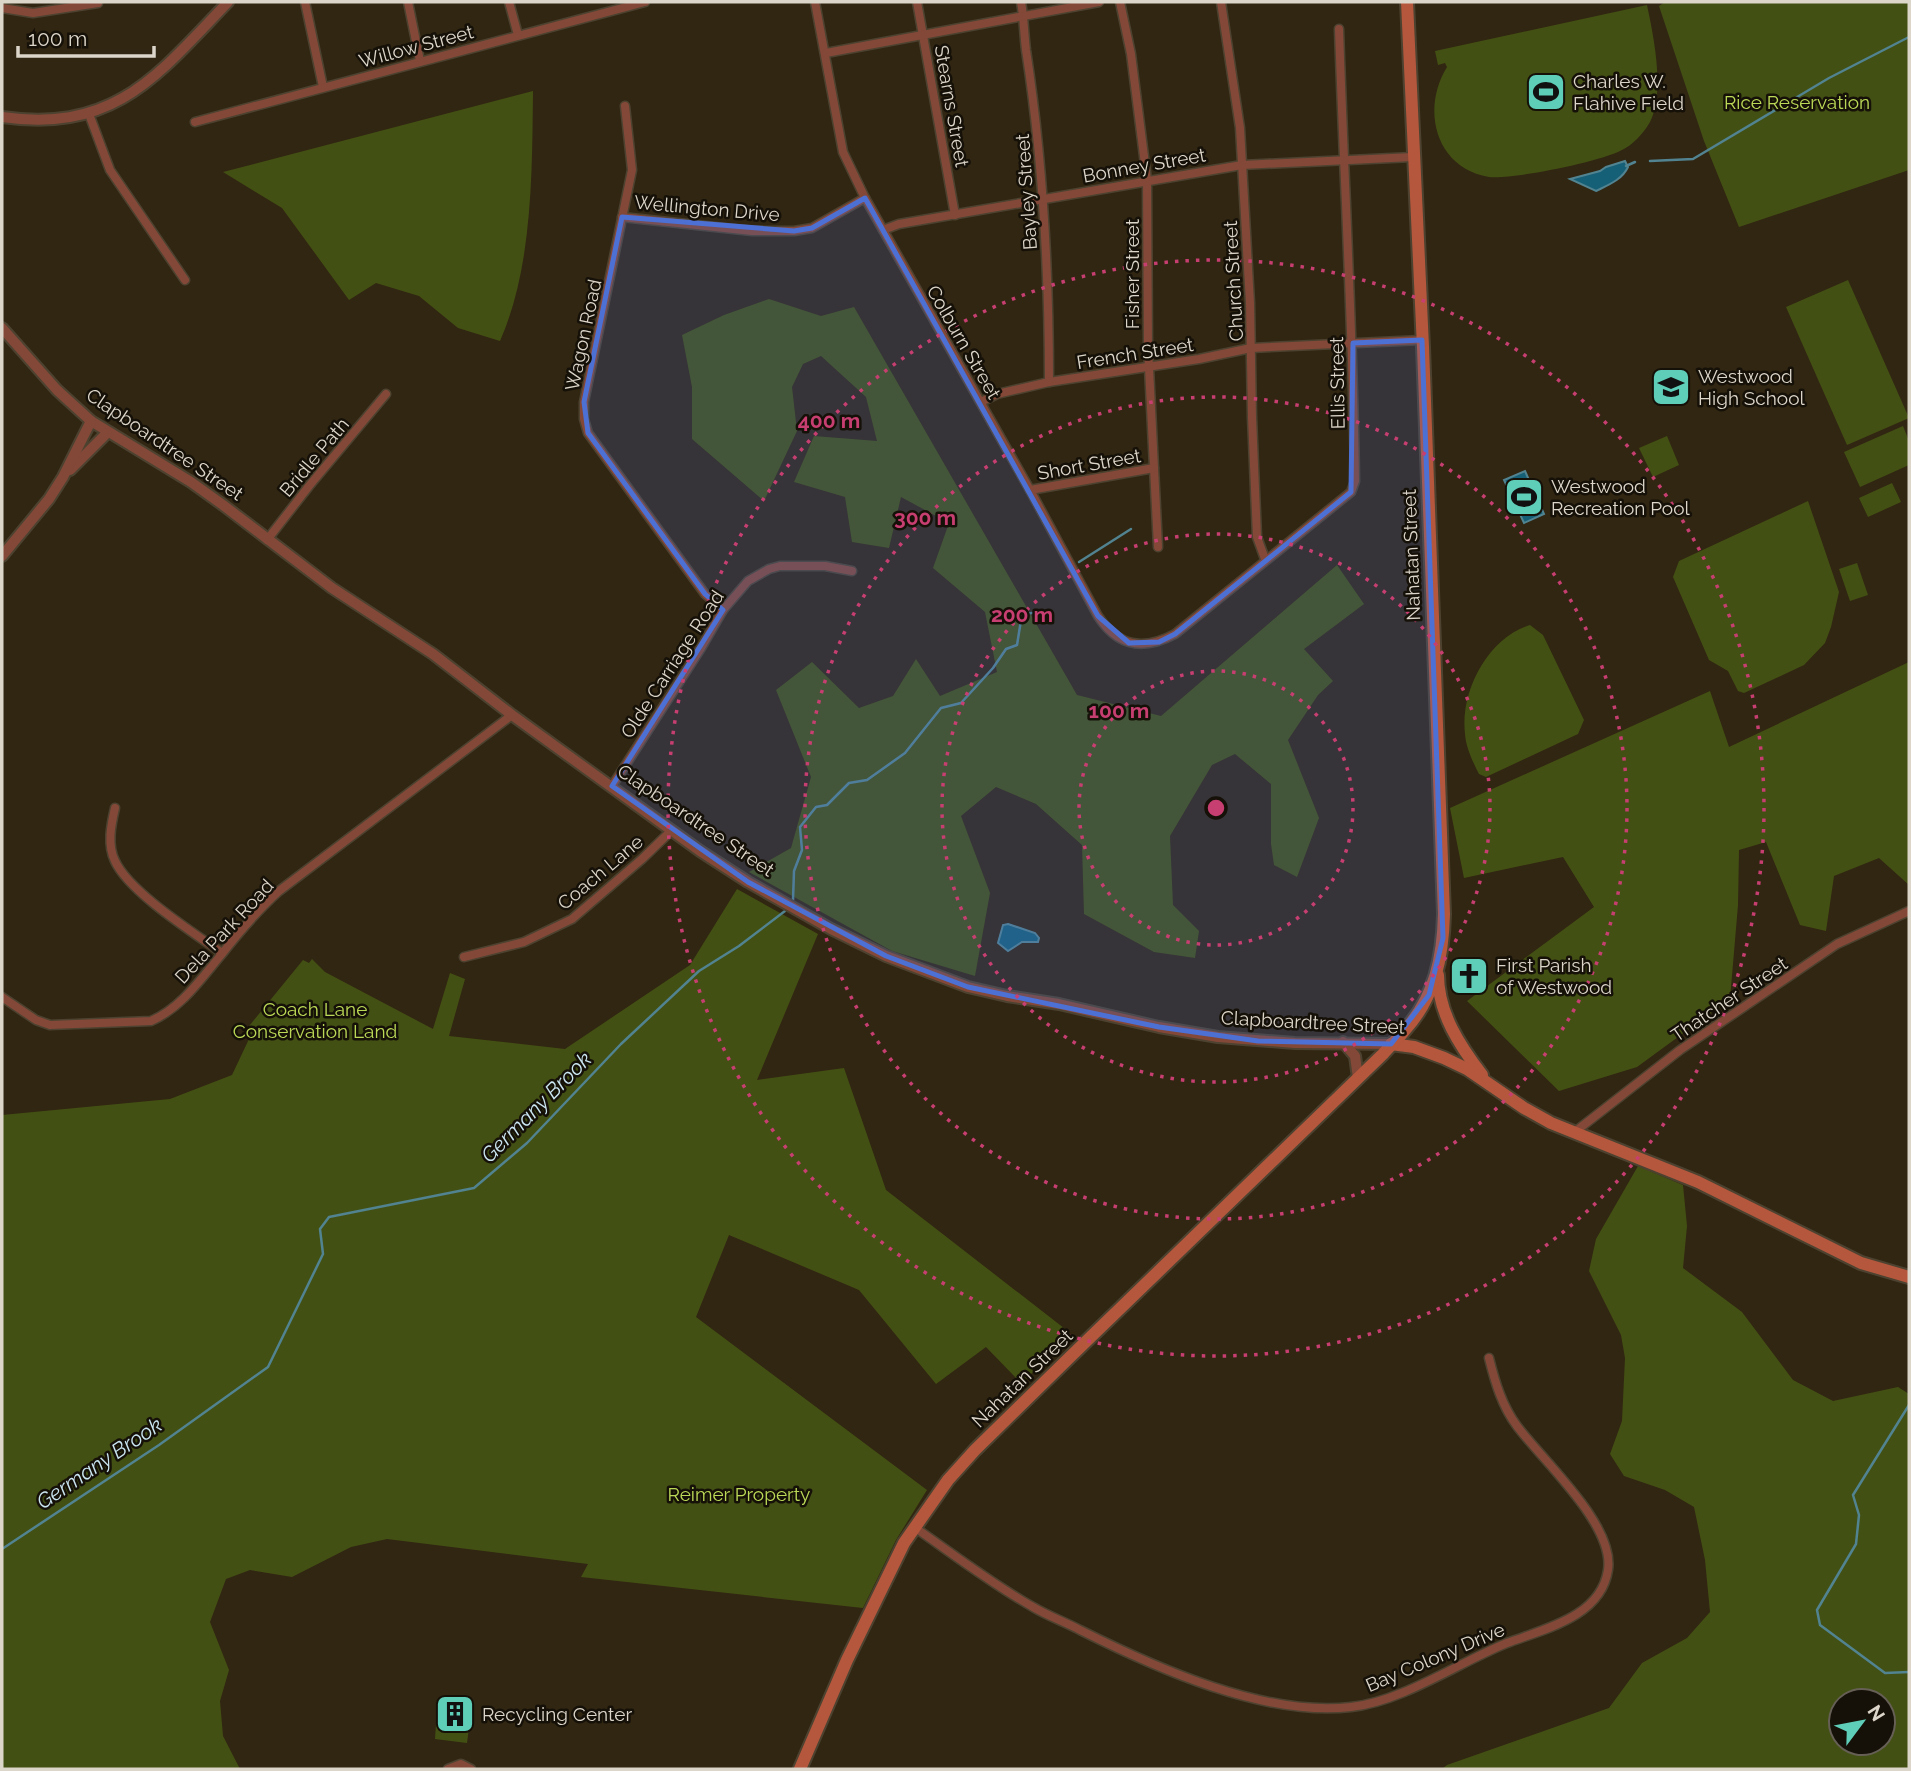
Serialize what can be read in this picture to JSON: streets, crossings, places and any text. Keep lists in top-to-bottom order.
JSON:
{
  "streets": {
    "main road": ["Clapboardtree Street", "Nahatan Street"],
    "street": [
      "Willow Street",
      "Stearns Street",
      "Bonney Street",
      "Bayley Street",
      "Wellington Drive",
      "Fisher Street",
      "Church Street",
      "Wagon Road",
      "Colburn Street",
      "French Street",
      "Ellis Street",
      "Bridle Path",
      "Short Street",
      "Olde Carriage Road",
      "Coach Lane",
      "Dela Park Road",
      "Thatcher Street",
      "Bay Colony Drive"
    ]
  },
  "crossings": [
    ["Stearns Street", "Bonney Street"],
    ["Bonney Street", "Bayley Street"],
    ["Bonney Street", "Fisher Street"],
    ["Bonney Street", "Church Street"],
    ["Bonney Street", "Colburn Street"],
    ["Bonney Street", "Ellis Street"],
    ["Bonney Street", "Nahatan Street"],
    ["Bayley Street", "French Street"],
    ["Wellington Drive", "Wagon Road"],
    ["Wellington Drive", "Colburn Street"],
    ["Fisher Street", "French Street"],
    ["Fisher Street", "Short Street"],
    ["Church Street", "French Street"],
    ["Church Street", "Ellis Street"],
    ["Wagon Road", "Olde Carriage Road"],
    ["Colburn Street", "French Street"],
    ["Colburn Street", "Ellis Street"],
    ["Colburn Street", "Short Street"],
    ["French Street", "Ellis Street"],
    ["French Street", "Nahatan Street"],
    ["Clapboardtree Street", "Bridle Path"],
    ["Clapboardtree Street", "Nahatan Street"],
    ["Clapboardtree Street", "Olde Carriage Road"],
    ["Clapboardtree Street", "Coach Lane"],
    ["Clapboardtree Street", "Dela Park Road"],
    ["Clapboardtree Street", "Thatcher Street"],
    ["Nahatan Street", "Bay Colony Drive"]
  ],
  "water": ["Germany Brook"],
  "parks": ["Rice Reservation", "Coach Lane Conservation Land", "Reimer Property"],
  "places": {
    "sports": ["Charles W. Flahive Field", "Westwood Recreation Pool"],
    "school or university": ["Westwood High School"],
    "church": ["First Parish of Westwood"],
    "building": ["Recycling Center"]
  },
  "scale_bar": "100 m",
  "north": "top right",
  "rings": [
    "400 m",
    "300 m",
    "200 m",
    "100 m"
  ]
}
